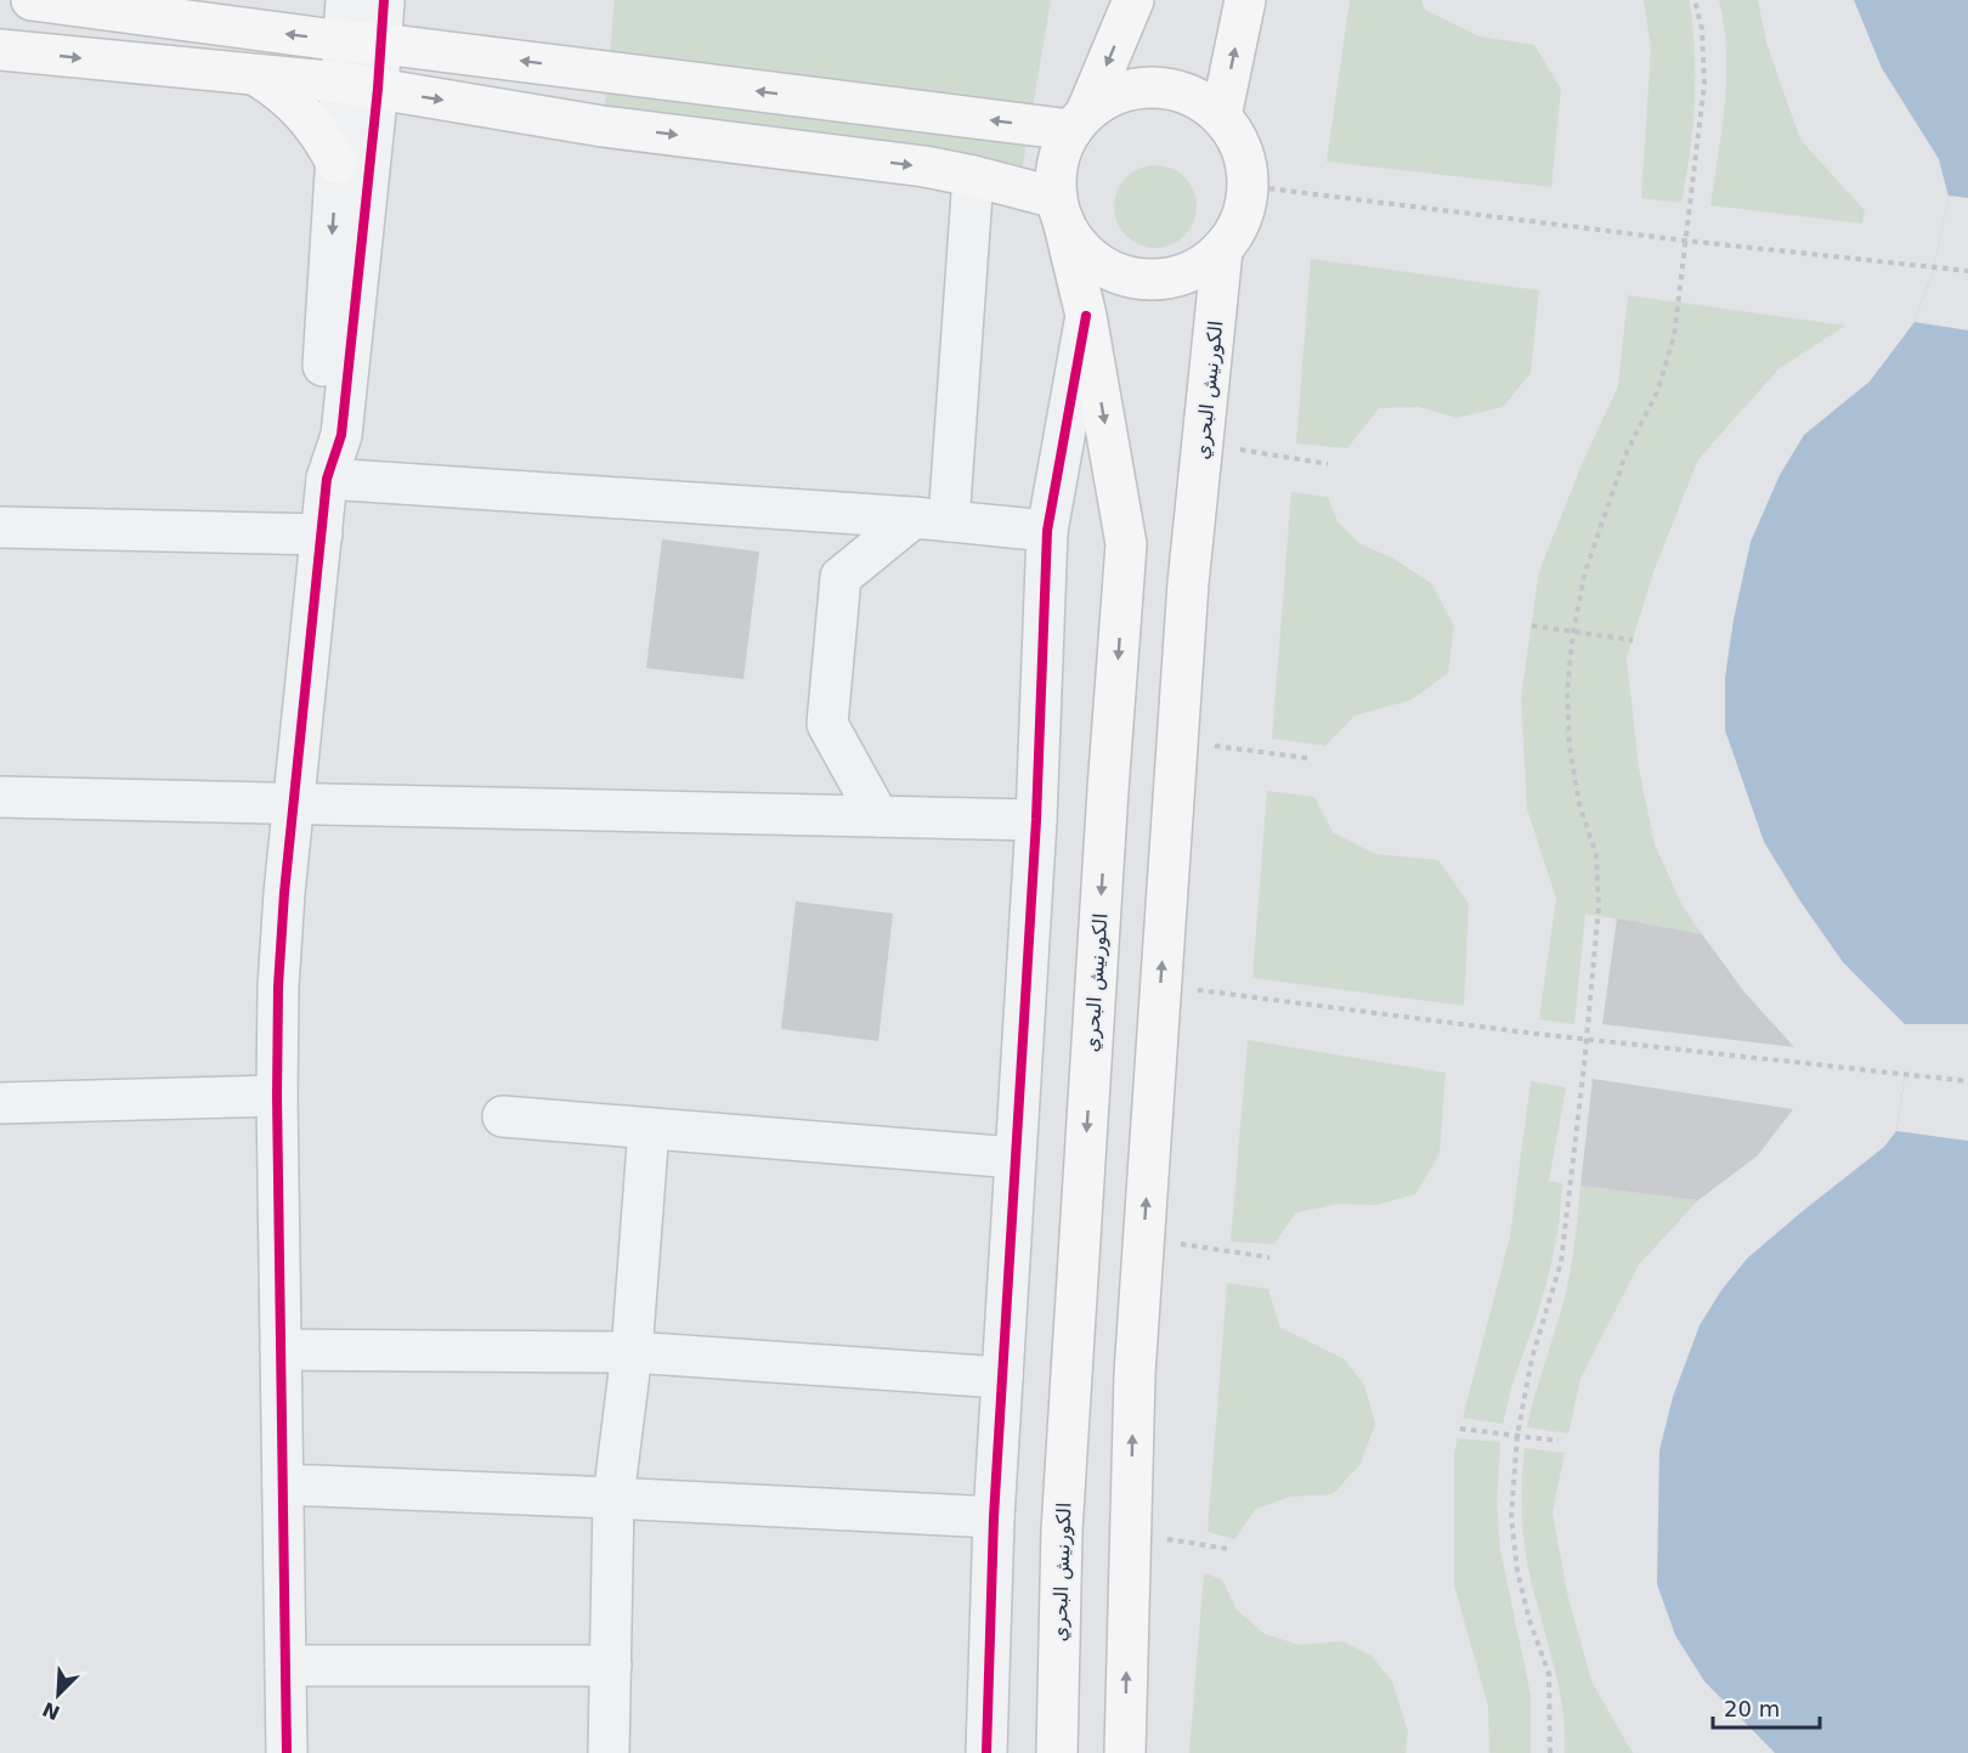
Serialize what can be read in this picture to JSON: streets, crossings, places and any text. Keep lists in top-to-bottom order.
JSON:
{
  "streets": {
    "main road": ["الكورنيش البحري"]
  },
  "scale_bar": "20 m",
  "north": "bottom left"
}
